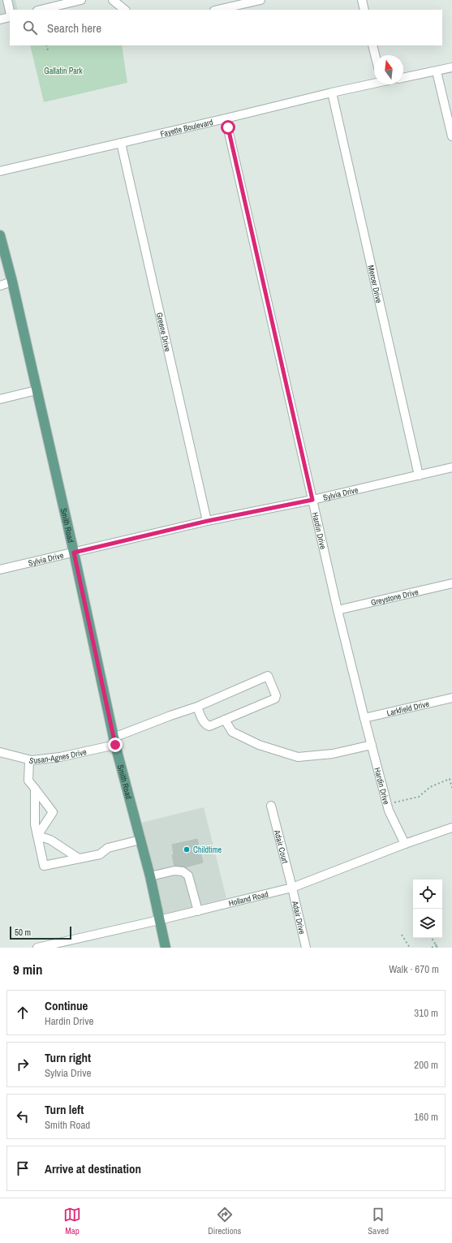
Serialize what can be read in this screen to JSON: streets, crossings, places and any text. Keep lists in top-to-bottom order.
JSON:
{
  "streets": {
    "main road": ["Smith Road"],
    "street": [
      "Fayette Boulevard",
      "Mercer Drive",
      "Greene Drive",
      "Sylvia Drive",
      "Hardin Drive",
      "Greystone Drive",
      "Larkfield Drive",
      "Susan-Agnes Drive",
      "Adair Court",
      "Holland Road",
      "Adair Drive"
    ]
  },
  "crossings": [
    ["Fayette Boulevard", "Mercer Drive"],
    ["Fayette Boulevard", "Greene Drive"],
    ["Fayette Boulevard", "Hardin Drive"],
    ["Mercer Drive", "Sylvia Drive"],
    ["Greene Drive", "Sylvia Drive"],
    ["Sylvia Drive", "Smith Road"],
    ["Sylvia Drive", "Hardin Drive"],
    ["Smith Road", "Susan-Agnes Drive"],
    ["Smith Road", "Holland Road"],
    ["Hardin Drive", "Greystone Drive"],
    ["Hardin Drive", "Larkfield Drive"],
    ["Hardin Drive", "Holland Road"],
    ["Adair Court", "Holland Road"],
    ["Adair Court", "Adair Drive"],
    ["Holland Road", "Adair Drive"]
  ],
  "parks": ["Gallatin Park"],
  "places": ["Childtime"],
  "scale_bar": "50 m",
  "north": "top",
  "page": {
    "search": "Search here",
    "scale": "50 m",
    "heading": ["9 min", "Walk · 670 m"],
    "list": [
      ["Continue", "Hardin Drive", "310 m"],
      ["Turn right", "Sylvia Drive", "200 m"],
      ["Turn left", "Smith Road", "160 m"],
      "Arrive at destination"
    ],
    "nav": ["Map", "Directions", "Saved"]
  }
}
